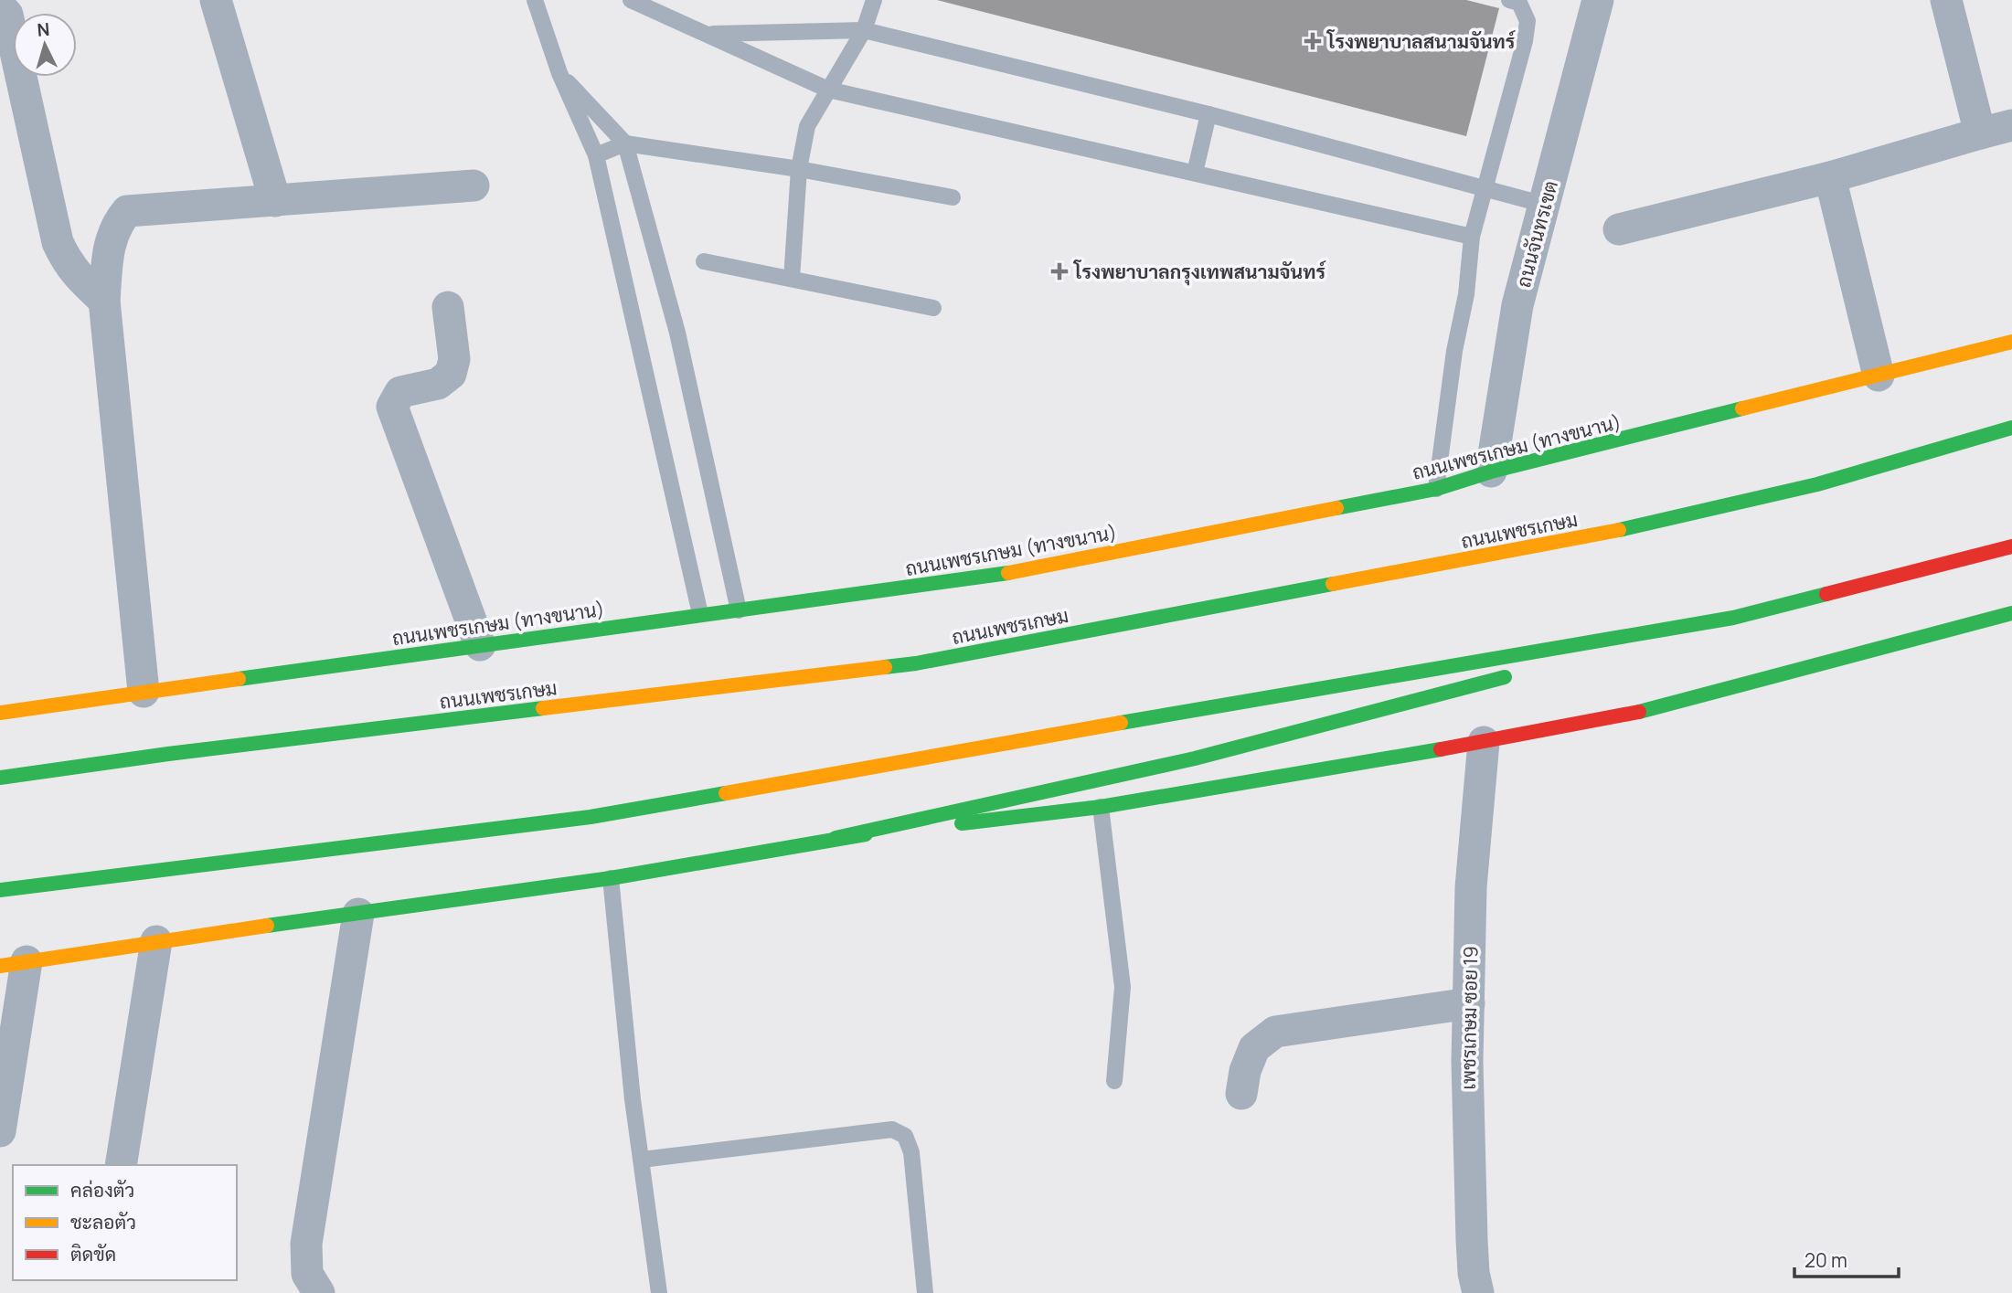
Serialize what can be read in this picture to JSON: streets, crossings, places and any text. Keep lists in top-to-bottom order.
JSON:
{
  "streets": {
    "main road": ["ถนนเพชรเกษม (ทางขนาน)", "ถนนเพชรเกษม"],
    "street": ["ถนนจันทรเขต", "เพชรเกษม ซอย 19"]
  },
  "crossings": [
    ["ถนนจันทรเขต", "ถนนเพชรเกษม (ทางขนาน)"]
  ],
  "places": {
    "health": ["โรงพยาบาลสนามจันทร์", "โรงพยาบาลกรุงเทพสนามจันทร์"]
  },
  "legend": ["คล่องตัว", "ชะลอตัว", "ติดขัด"],
  "scale_bar": "20 m",
  "north": "top"
}
